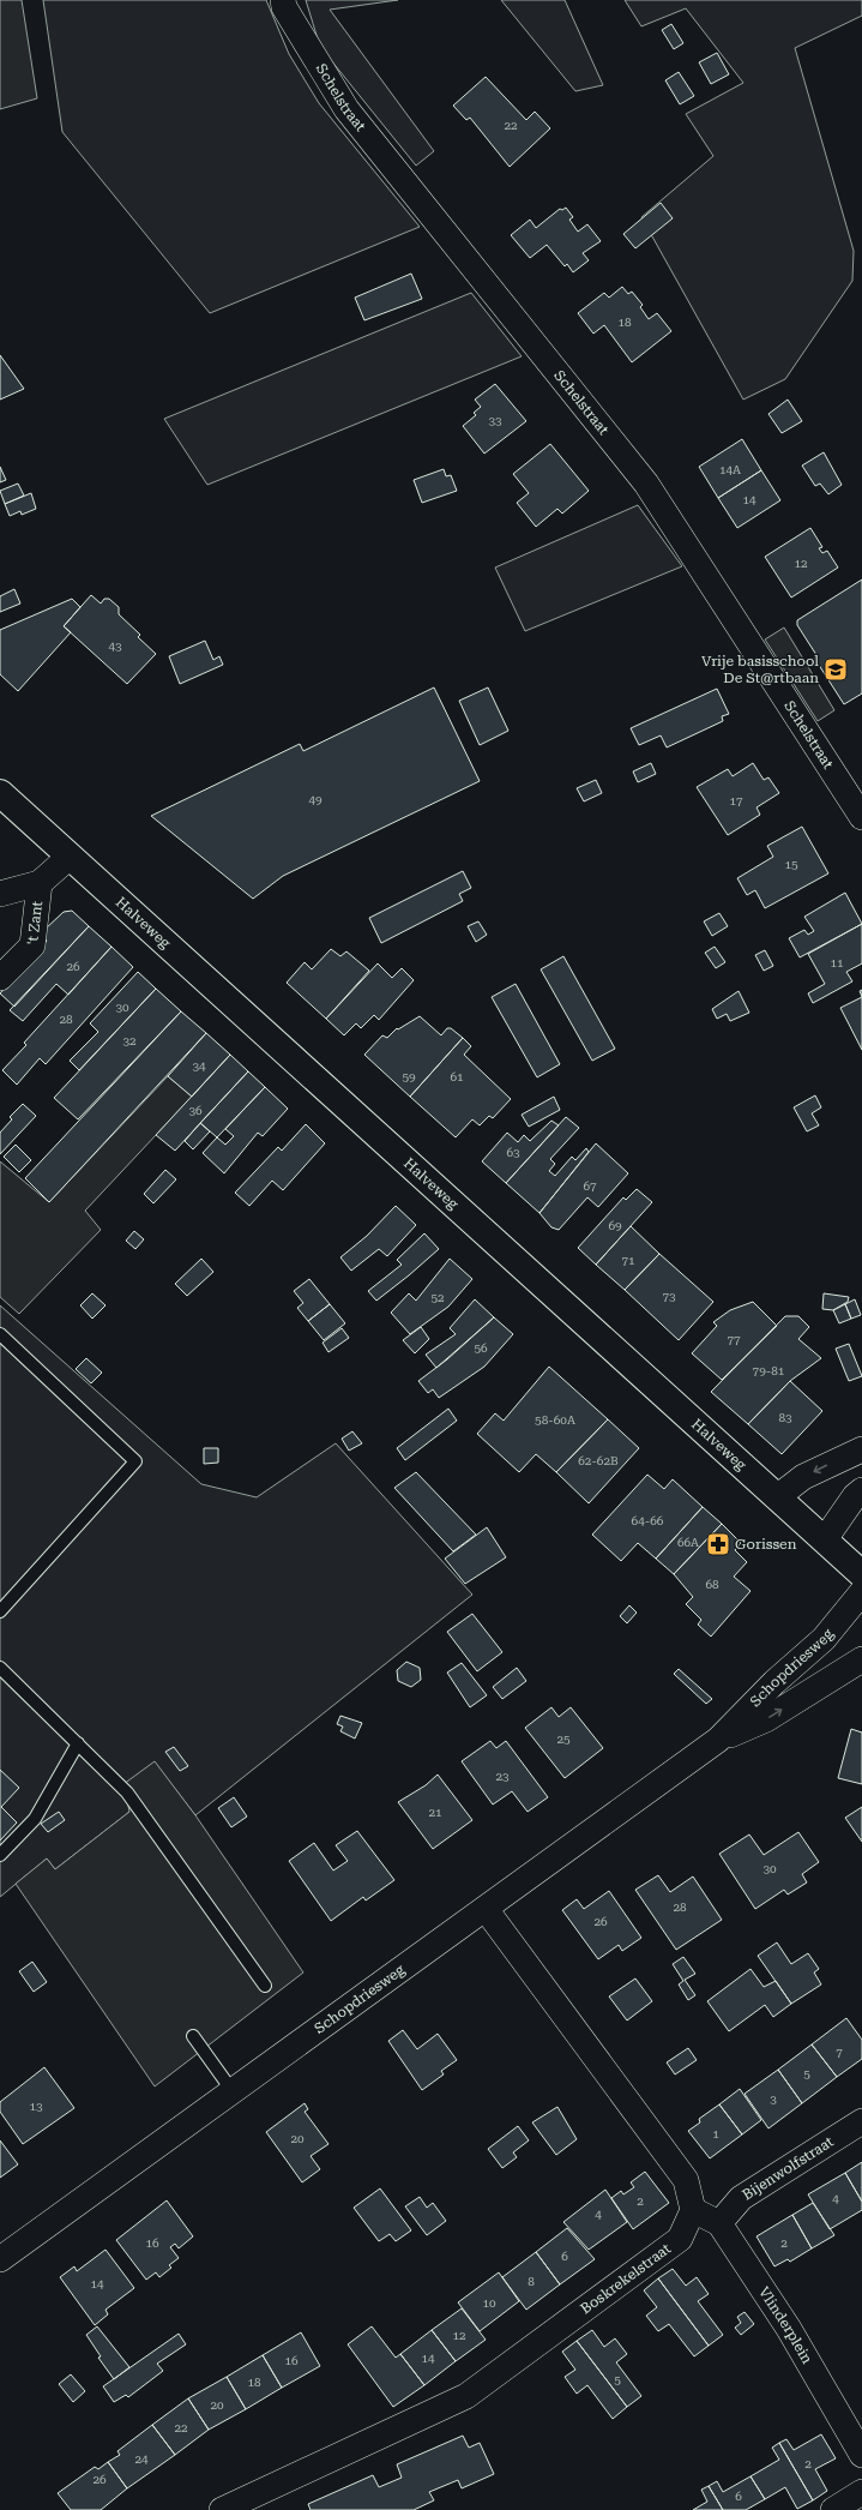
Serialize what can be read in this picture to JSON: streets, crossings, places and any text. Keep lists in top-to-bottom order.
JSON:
{
  "streets": {
    "main road": ["Halveweg"],
    "street": [
      "Schelstraat",
      "'t Zant",
      "Schopdriesweg",
      "Bijenwolfstraat",
      "Boskrekelstraat",
      "Vlinderplein"
    ]
  },
  "crossings": [
    ["'t Zant", "Halveweg"],
    ["Bijenwolfstraat", "Vlinderplein"]
  ],
  "places": {
    "school or university": ["Vrije basisschool De St@rtbaan"],
    "pharmacy": ["Gorissen"]
  },
  "house_numbers": [
    "22",
    "18",
    "33",
    "14A",
    "14",
    "12",
    "43",
    "49",
    "17",
    "15",
    "11",
    "26",
    "30",
    "28",
    "32",
    "34",
    "59",
    "61",
    "36",
    "63",
    "67",
    "69",
    "71",
    "73",
    "52",
    "77",
    "56",
    "79-81",
    "83",
    "58-60A",
    "62-62B",
    "64-66",
    "66A",
    "68",
    "25",
    "23",
    "21",
    "30",
    "28",
    "26",
    "7",
    "5",
    "3",
    "13",
    "1",
    "20",
    "4",
    "2",
    "4",
    "16",
    "2",
    "6",
    "8",
    "14",
    "10",
    "12",
    "14",
    "16",
    "5",
    "18",
    "20",
    "22",
    "24",
    "2",
    "26",
    "6"
  ]
}
